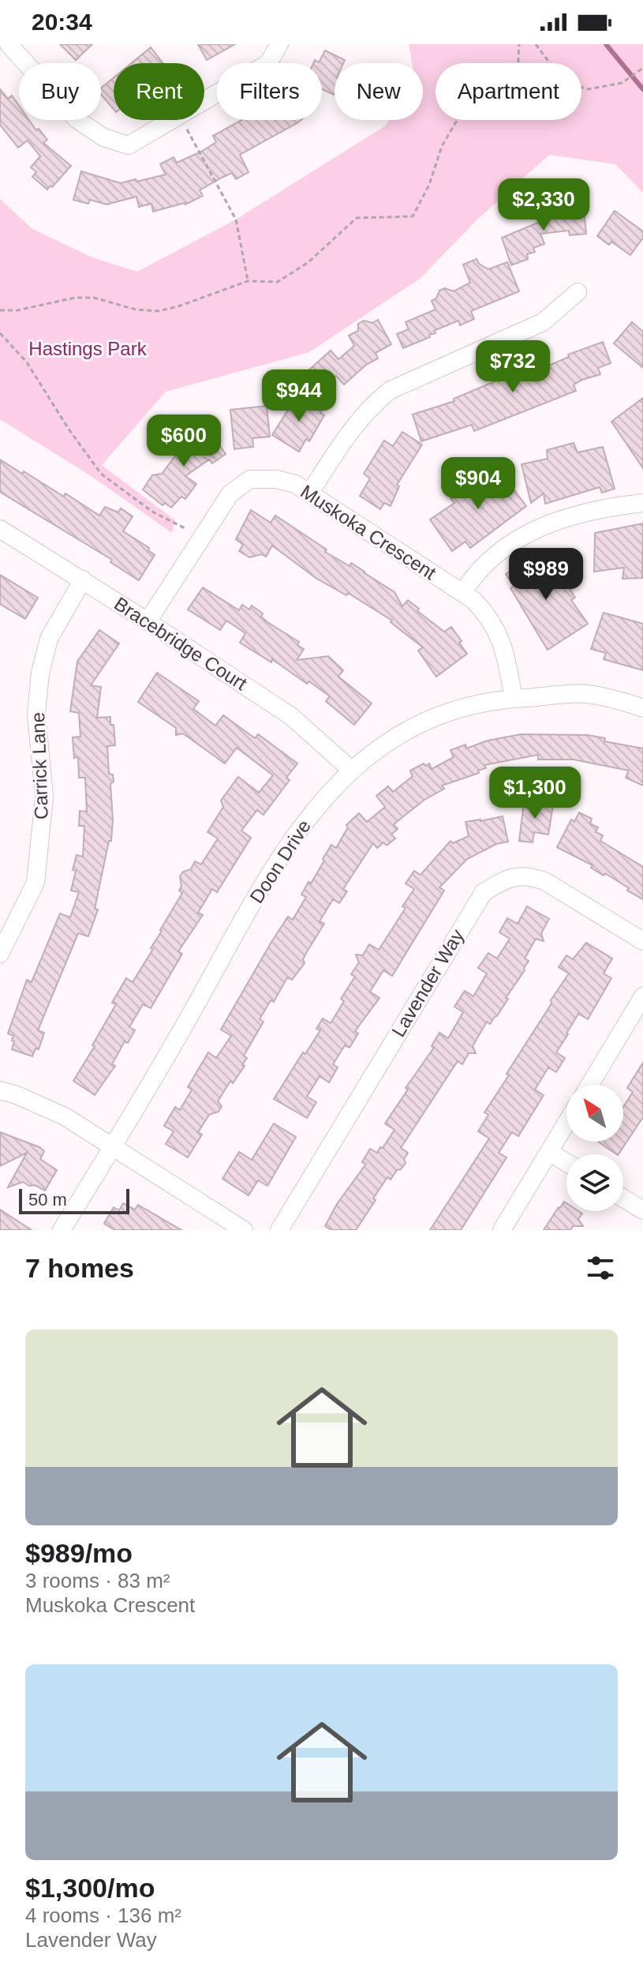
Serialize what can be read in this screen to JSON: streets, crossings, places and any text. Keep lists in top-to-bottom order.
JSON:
{
  "streets": {
    "street": [
      "Muskoka Crescent",
      "Bracebridge Court",
      "Carrick Lane",
      "Doon Drive",
      "Lavender Way"
    ]
  },
  "crossings": [
    ["Muskoka Crescent", "Bracebridge Court"],
    ["Muskoka Crescent", "Doon Drive"],
    ["Bracebridge Court", "Carrick Lane"],
    ["Bracebridge Court", "Doon Drive"]
  ],
  "parks": ["Hastings Park"],
  "scale_bar": "50 m",
  "north": "top left",
  "page": {
    "status": "20:34",
    "chip": [
      "Buy",
      "Rent",
      "Filters",
      "New",
      "Apartment"
    ],
    "price": [
      "$2,330",
      "$732",
      "$944",
      "$600",
      "$904",
      "$989",
      "$1,300"
    ],
    "scale": "50 m",
    "heading": "7 homes",
    "list": [
      {
        "name": "$989/mo",
        "note": "3 rooms · 83 m² · Muskoka Crescent"
      },
      {
        "name": "$1,300/mo",
        "note": "4 rooms · 136 m² · Lavender Way"
      }
    ]
  }
}
